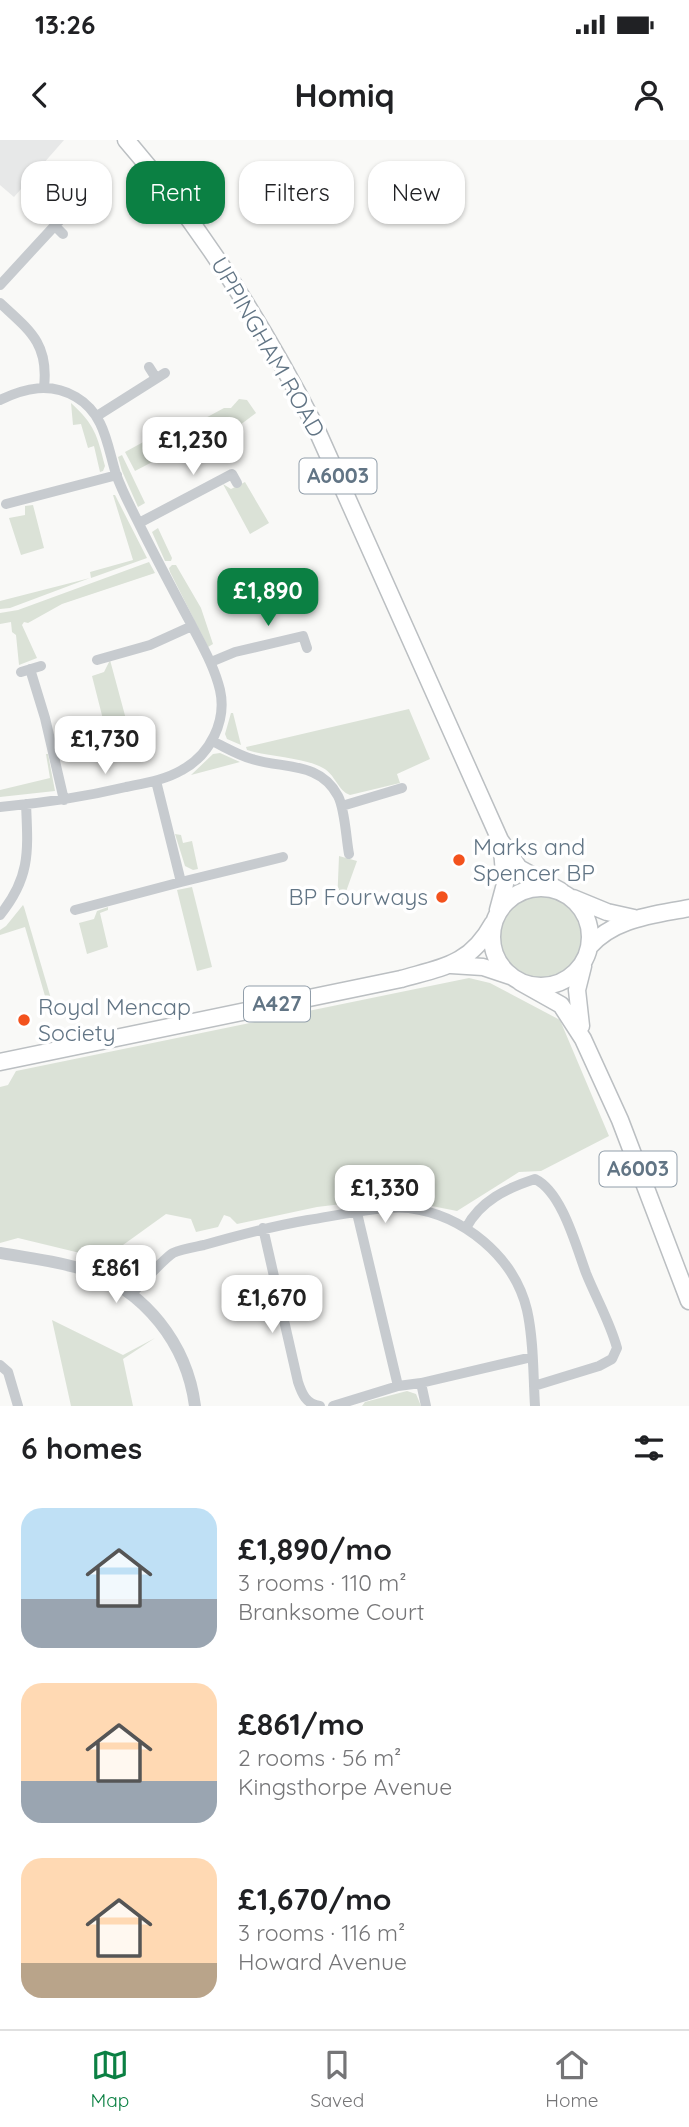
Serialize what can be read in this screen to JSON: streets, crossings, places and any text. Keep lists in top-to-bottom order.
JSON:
{
  "streets": {
    "highway": ["UPPINGHAM ROAD", "A6003", "A427"]
  },
  "crossings": [
    ["UPPINGHAM ROAD", "A6003"],
    ["UPPINGHAM ROAD", "A427"],
    ["A6003", "A427"]
  ],
  "places": ["Marks and Spencer BP", "BP Fourways", "Royal Mencap Society"],
  "page": {
    "status": "13:26",
    "header": "Homiq",
    "chip": [
      "Buy",
      "Rent",
      "Filters",
      "New"
    ],
    "price": [
      "£1,230",
      "£1,890",
      "£1,730",
      "£1,330",
      "£861",
      "£1,670"
    ],
    "heading": "6 homes",
    "list": [
      {
        "name": "£1,890/mo",
        "note": "3 rooms · 110 m² · Branksome Court"
      },
      {
        "name": "£861/mo",
        "note": "2 rooms · 56 m² · Kingsthorpe Avenue"
      },
      {
        "name": "£1,670/mo",
        "note": "3 rooms · 116 m² · Howard Avenue"
      }
    ],
    "tabs": ["Map", "Saved", "Home"]
  }
}
